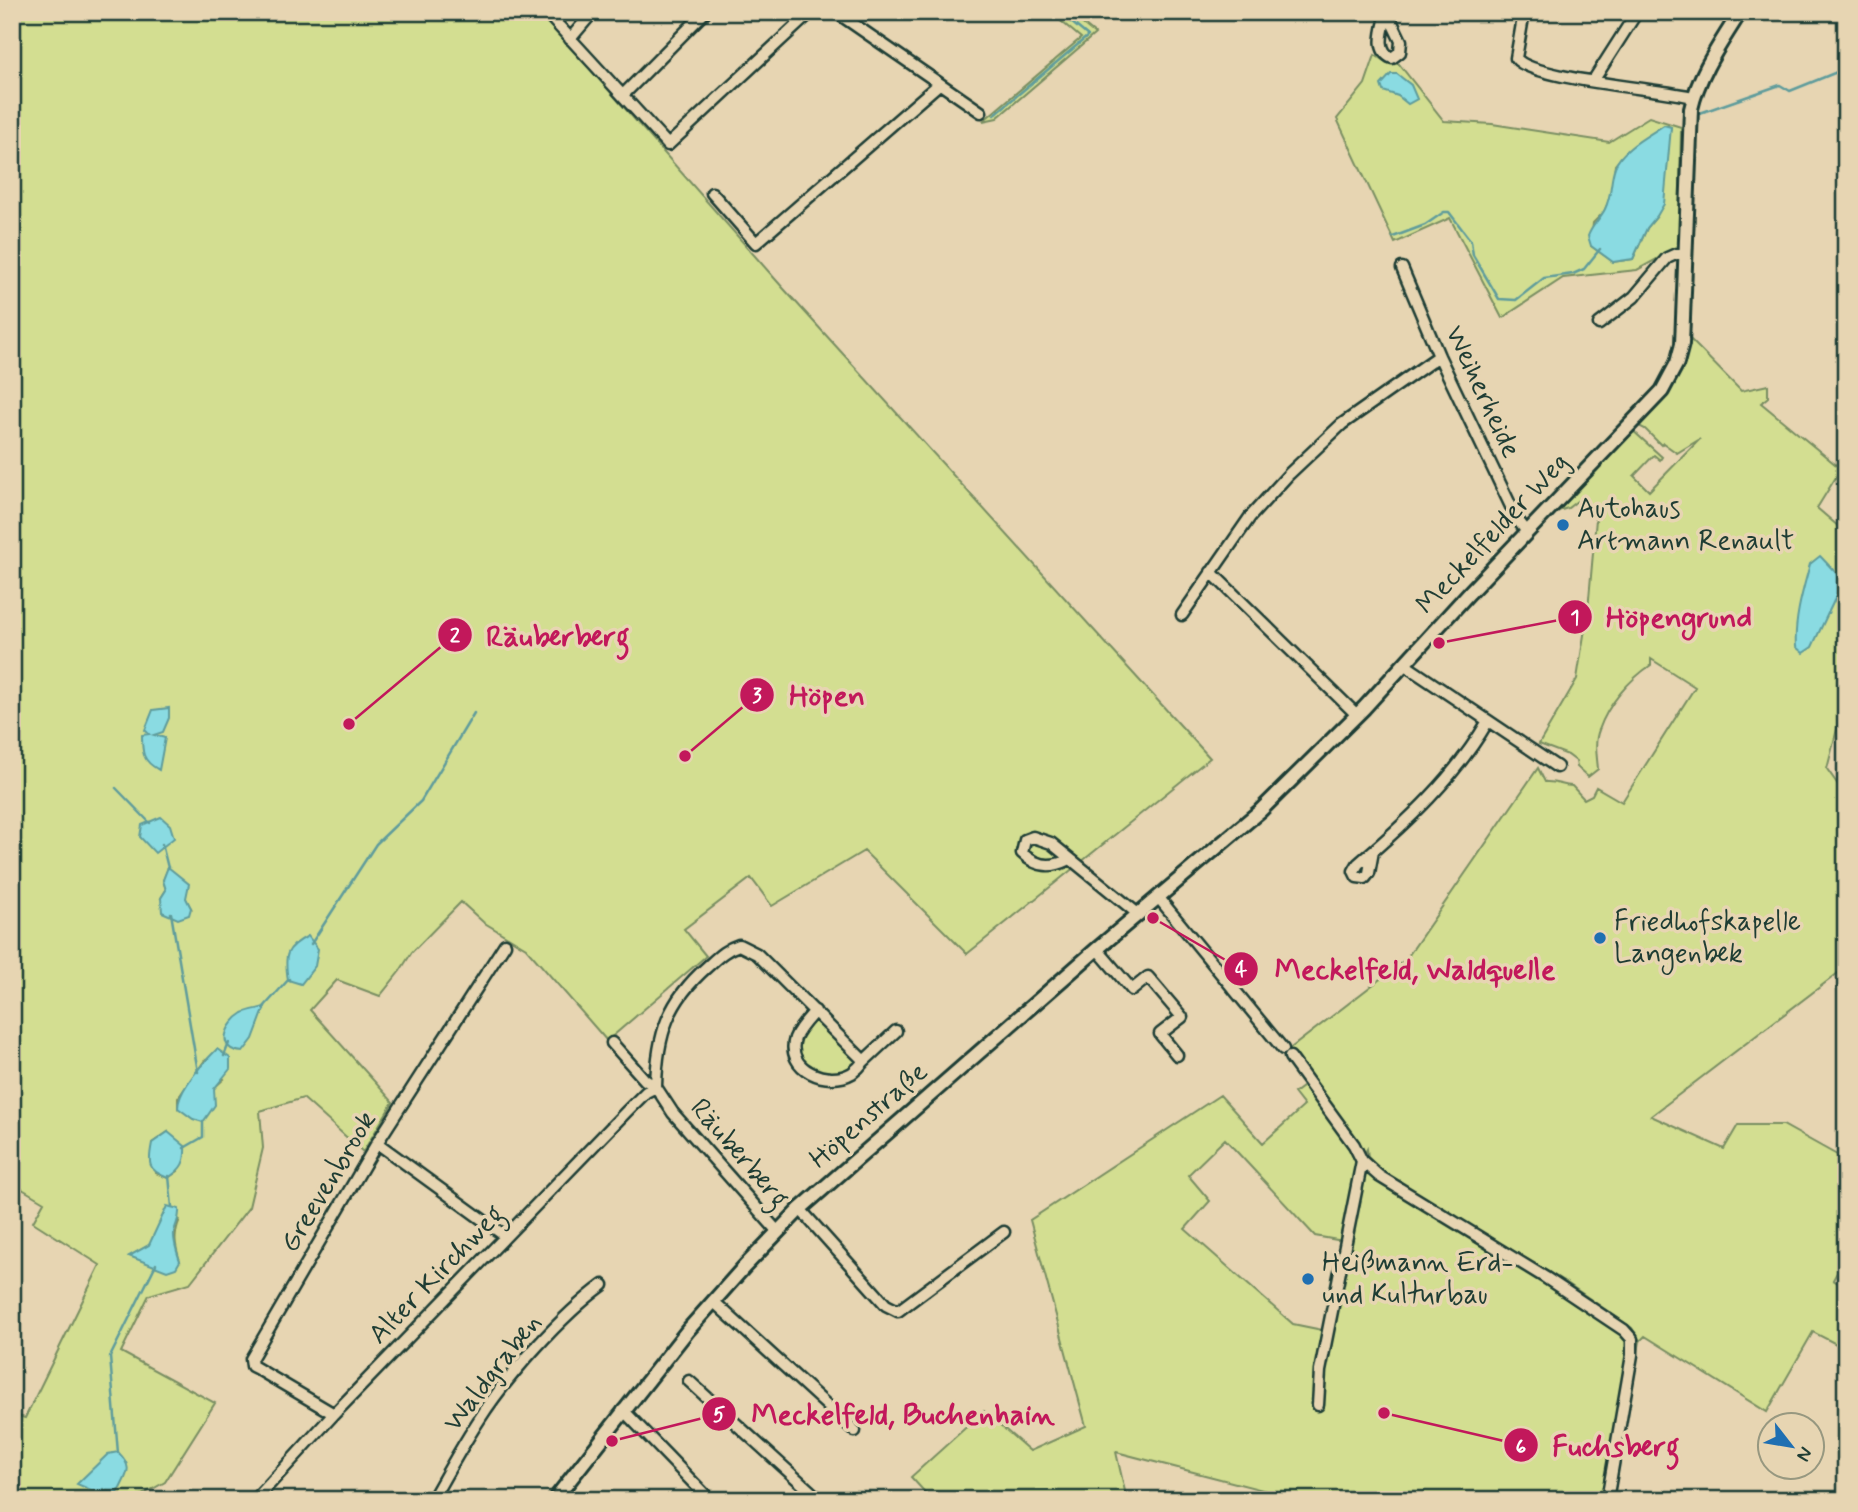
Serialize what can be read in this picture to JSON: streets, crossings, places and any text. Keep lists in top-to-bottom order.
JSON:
{
  "streets": {
    "main road": ["Meckelfelder Weg", "Höpenstraße"],
    "street": [
      "Weiherheide",
      "Räuberberg",
      "Greevenbrook",
      "Alter Kirchweg",
      "Waldgraben"
    ]
  },
  "crossings": [
    ["Weiherheide", "Meckelfelder Weg"],
    ["Meckelfelder Weg", "Höpenstraße"],
    ["Höpenstraße", "Räuberberg"],
    ["Räuberberg", "Alter Kirchweg"],
    ["Greevenbrook", "Alter Kirchweg"]
  ],
  "places": [
    "Autohaus Artmann Renault",
    "Höpengrund",
    "Räuberberg",
    "Höpen",
    "Meckelfeld, Waldquelle",
    "Friedhofskapelle Langenbek",
    "Heißmann Erd- und Kulturbau",
    "Fuchsberg",
    "Meckelfeld, Buchenhain"
  ],
  "north": "bottom right"
}
